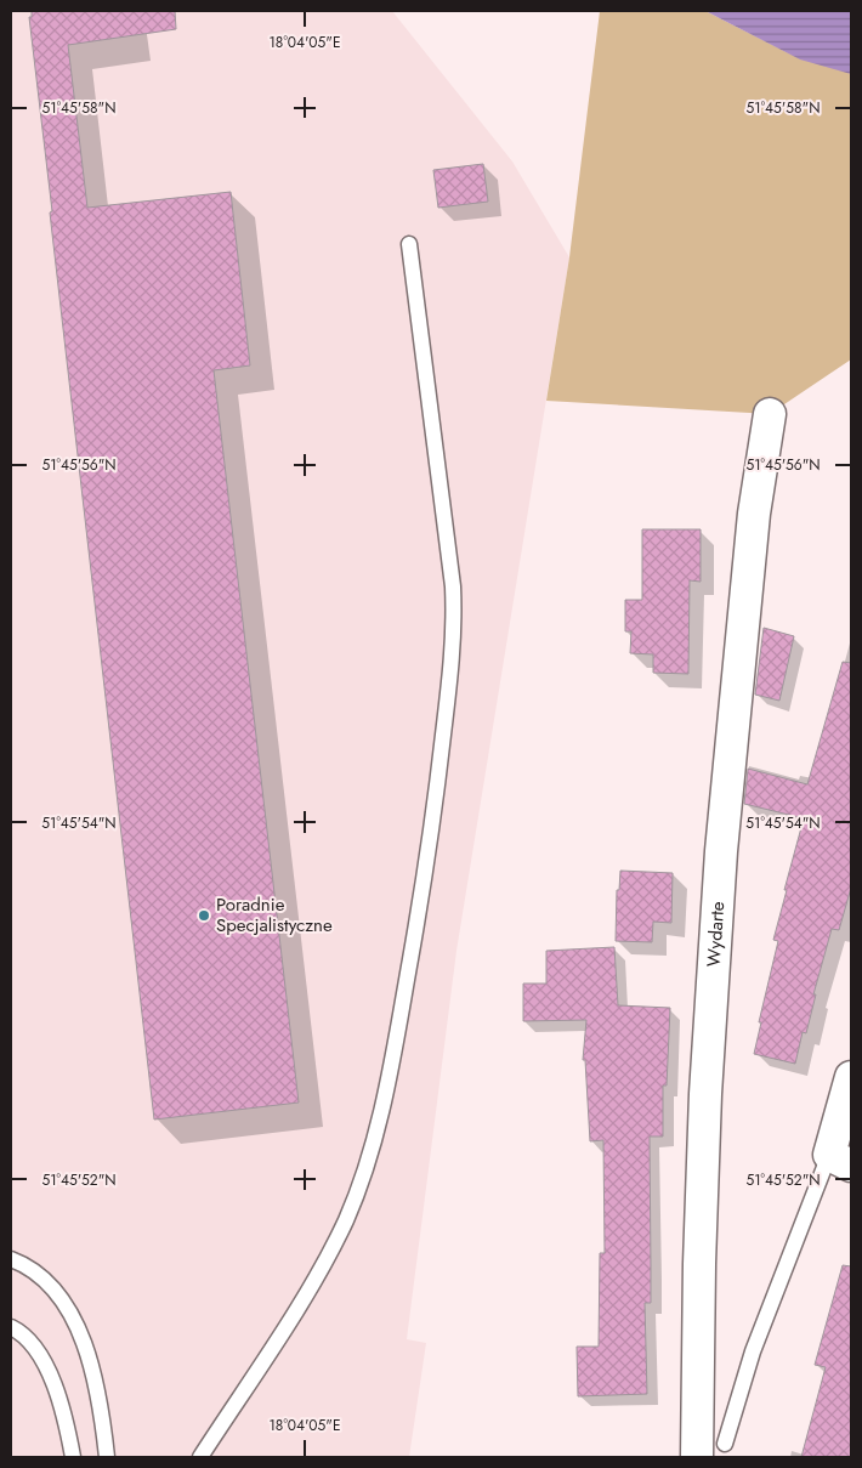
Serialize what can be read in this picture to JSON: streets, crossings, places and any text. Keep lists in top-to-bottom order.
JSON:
{
  "streets": {
    "street": ["Wydarte"]
  },
  "places": ["Poradnie Specjalistyczne"],
  "coordinates": [
    "18°04'05\"E",
    "51°45'58\"N",
    "51°45'56\"N",
    "51°45'54\"N",
    "51°45'52\"N"
  ]
}
